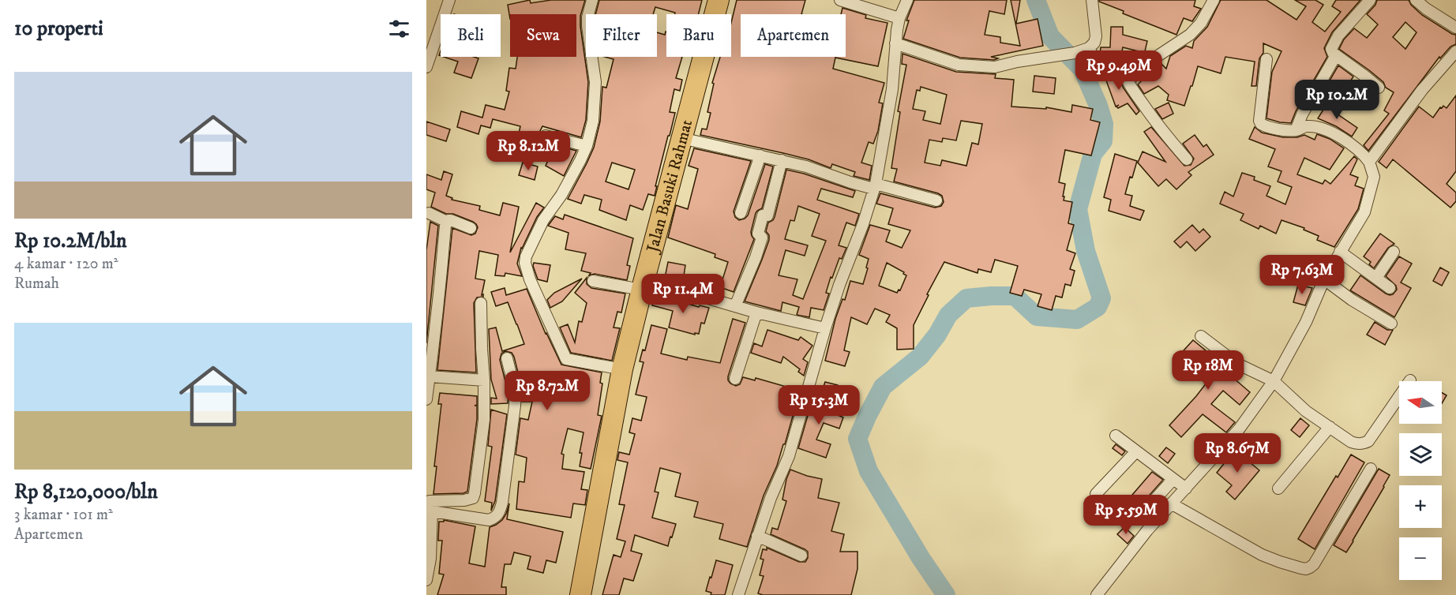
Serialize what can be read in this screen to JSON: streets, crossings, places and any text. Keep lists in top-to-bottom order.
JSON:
{
  "streets": {
    "highway": ["Jalan Basuki Rahmat"]
  },
  "north": "left",
  "page": {
    "heading": "10 properti",
    "chip": [
      "Beli",
      "Sewa",
      "Filter",
      "Baru",
      "Apartemen"
    ],
    "price": [
      "Rp 9.49M",
      "Rp 10.2M",
      "Rp 8.12M",
      "Rp 7.63M",
      "Rp 11.4M",
      "Rp 18M",
      "Rp 8.72M",
      "Rp 15.3M",
      "Rp 8.67M",
      "Rp 5.59M"
    ],
    "list": [
      {
        "name": "Rp 10.2M/bln",
        "note": "4 kamar · 120 m² · Rumah"
      },
      {
        "name": "Rp 8,120,000/bln",
        "note": "3 kamar · 101 m² · Apartemen"
      }
    ],
    "map_buttons": ["+", "−"]
  }
}
